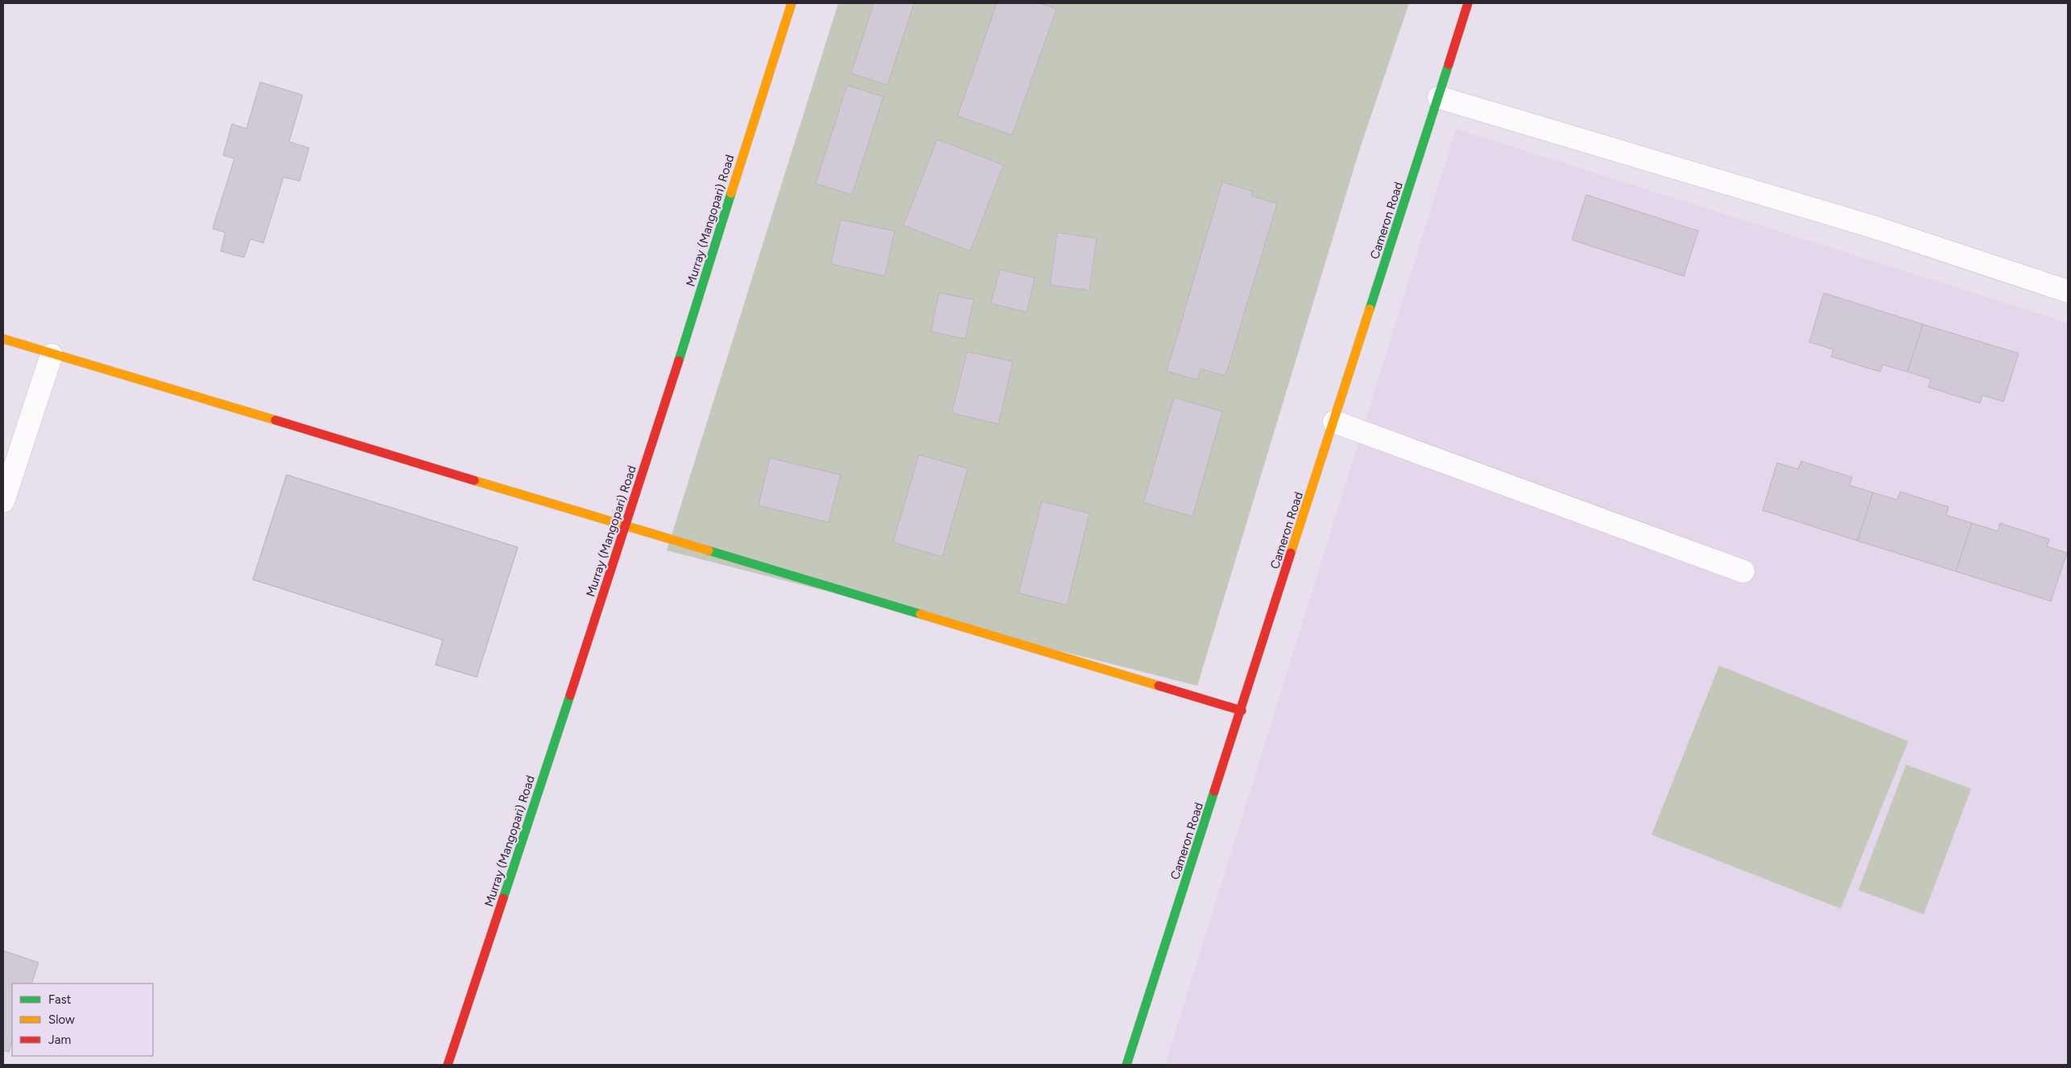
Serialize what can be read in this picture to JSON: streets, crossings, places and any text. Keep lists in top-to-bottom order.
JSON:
{
  "streets": {
    "street": ["Murray (Mangopari) Road", "Cameron Road"]
  },
  "legend": ["Fast", "Slow", "Jam"]
}
